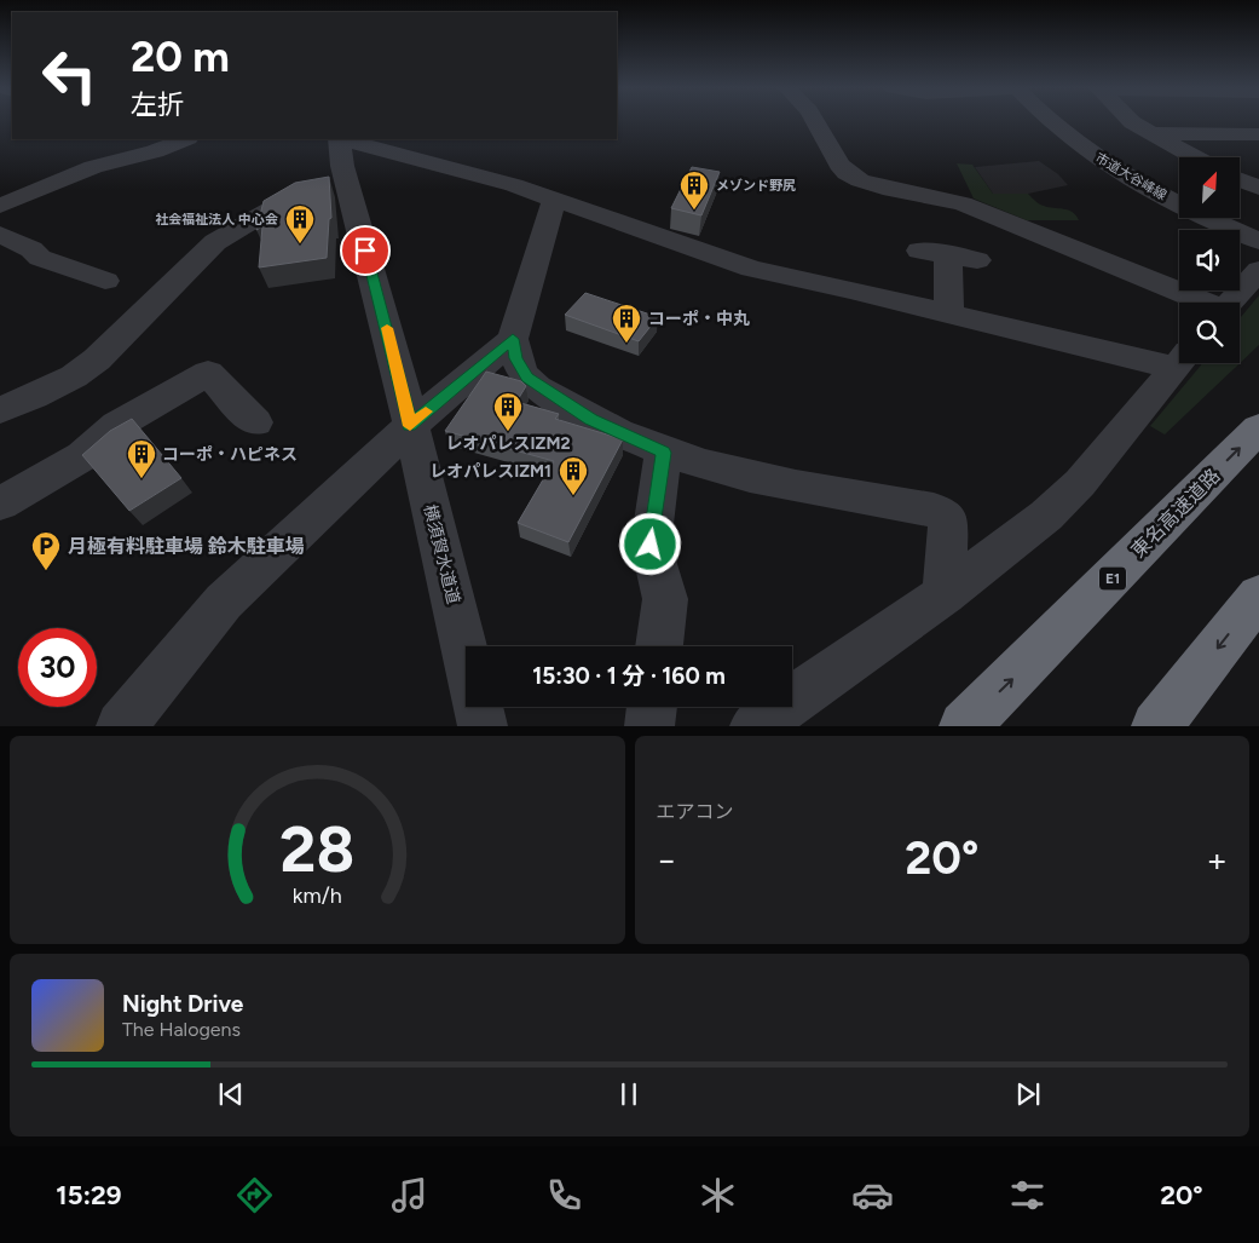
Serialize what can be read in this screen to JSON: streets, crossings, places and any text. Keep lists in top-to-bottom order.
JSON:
{
  "streets": {
    "highway": ["東名高速道路", "E1"],
    "street": ["市道大谷峰線", "横須賀水道道"]
  },
  "places": {
    "building": [
      "メゾンド野尻",
      "社会福祉法人 中心会",
      "コーポ・中丸",
      "レオパレスIZM2",
      "コーポ・ハピネス",
      "レオパレスIZM1"
    ],
    "parking": ["月極有料駐車場 鈴木駐車場"]
  },
  "north": "top right",
  "page": {
    "turn": ["20 m", "左折"],
    "limit": "30",
    "trip": "15:30 · 1 分 · 160 m",
    "tile": "エアコン",
    "heat": ["−", "20°", "+"],
    "song": ["Night Drive", "The Halogens"],
    "tabs": ["15:29", "20°"],
    "gauge": ["28", "km/h"]
  }
}
